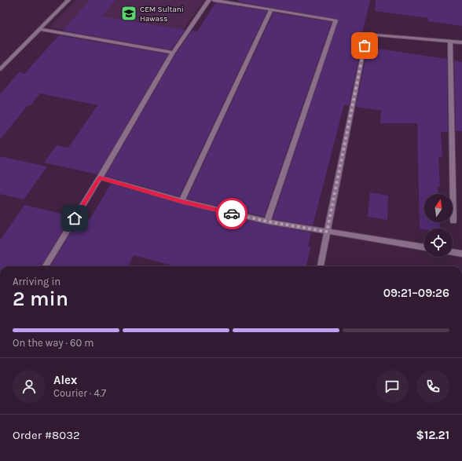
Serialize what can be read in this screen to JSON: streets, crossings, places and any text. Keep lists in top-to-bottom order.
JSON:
{
  "places": {
    "school or university": ["CEM Sultani Hawass"]
  },
  "north": "top",
  "page": {
    "heading": ["2 min", "Arriving in", "09:21–09:26"],
    "panel": [
      "Alex",
      "Courier · 4.7",
      "Order #8032",
      "$12.21"
    ],
    "bar": "On the way · 60 m"
  }
}
